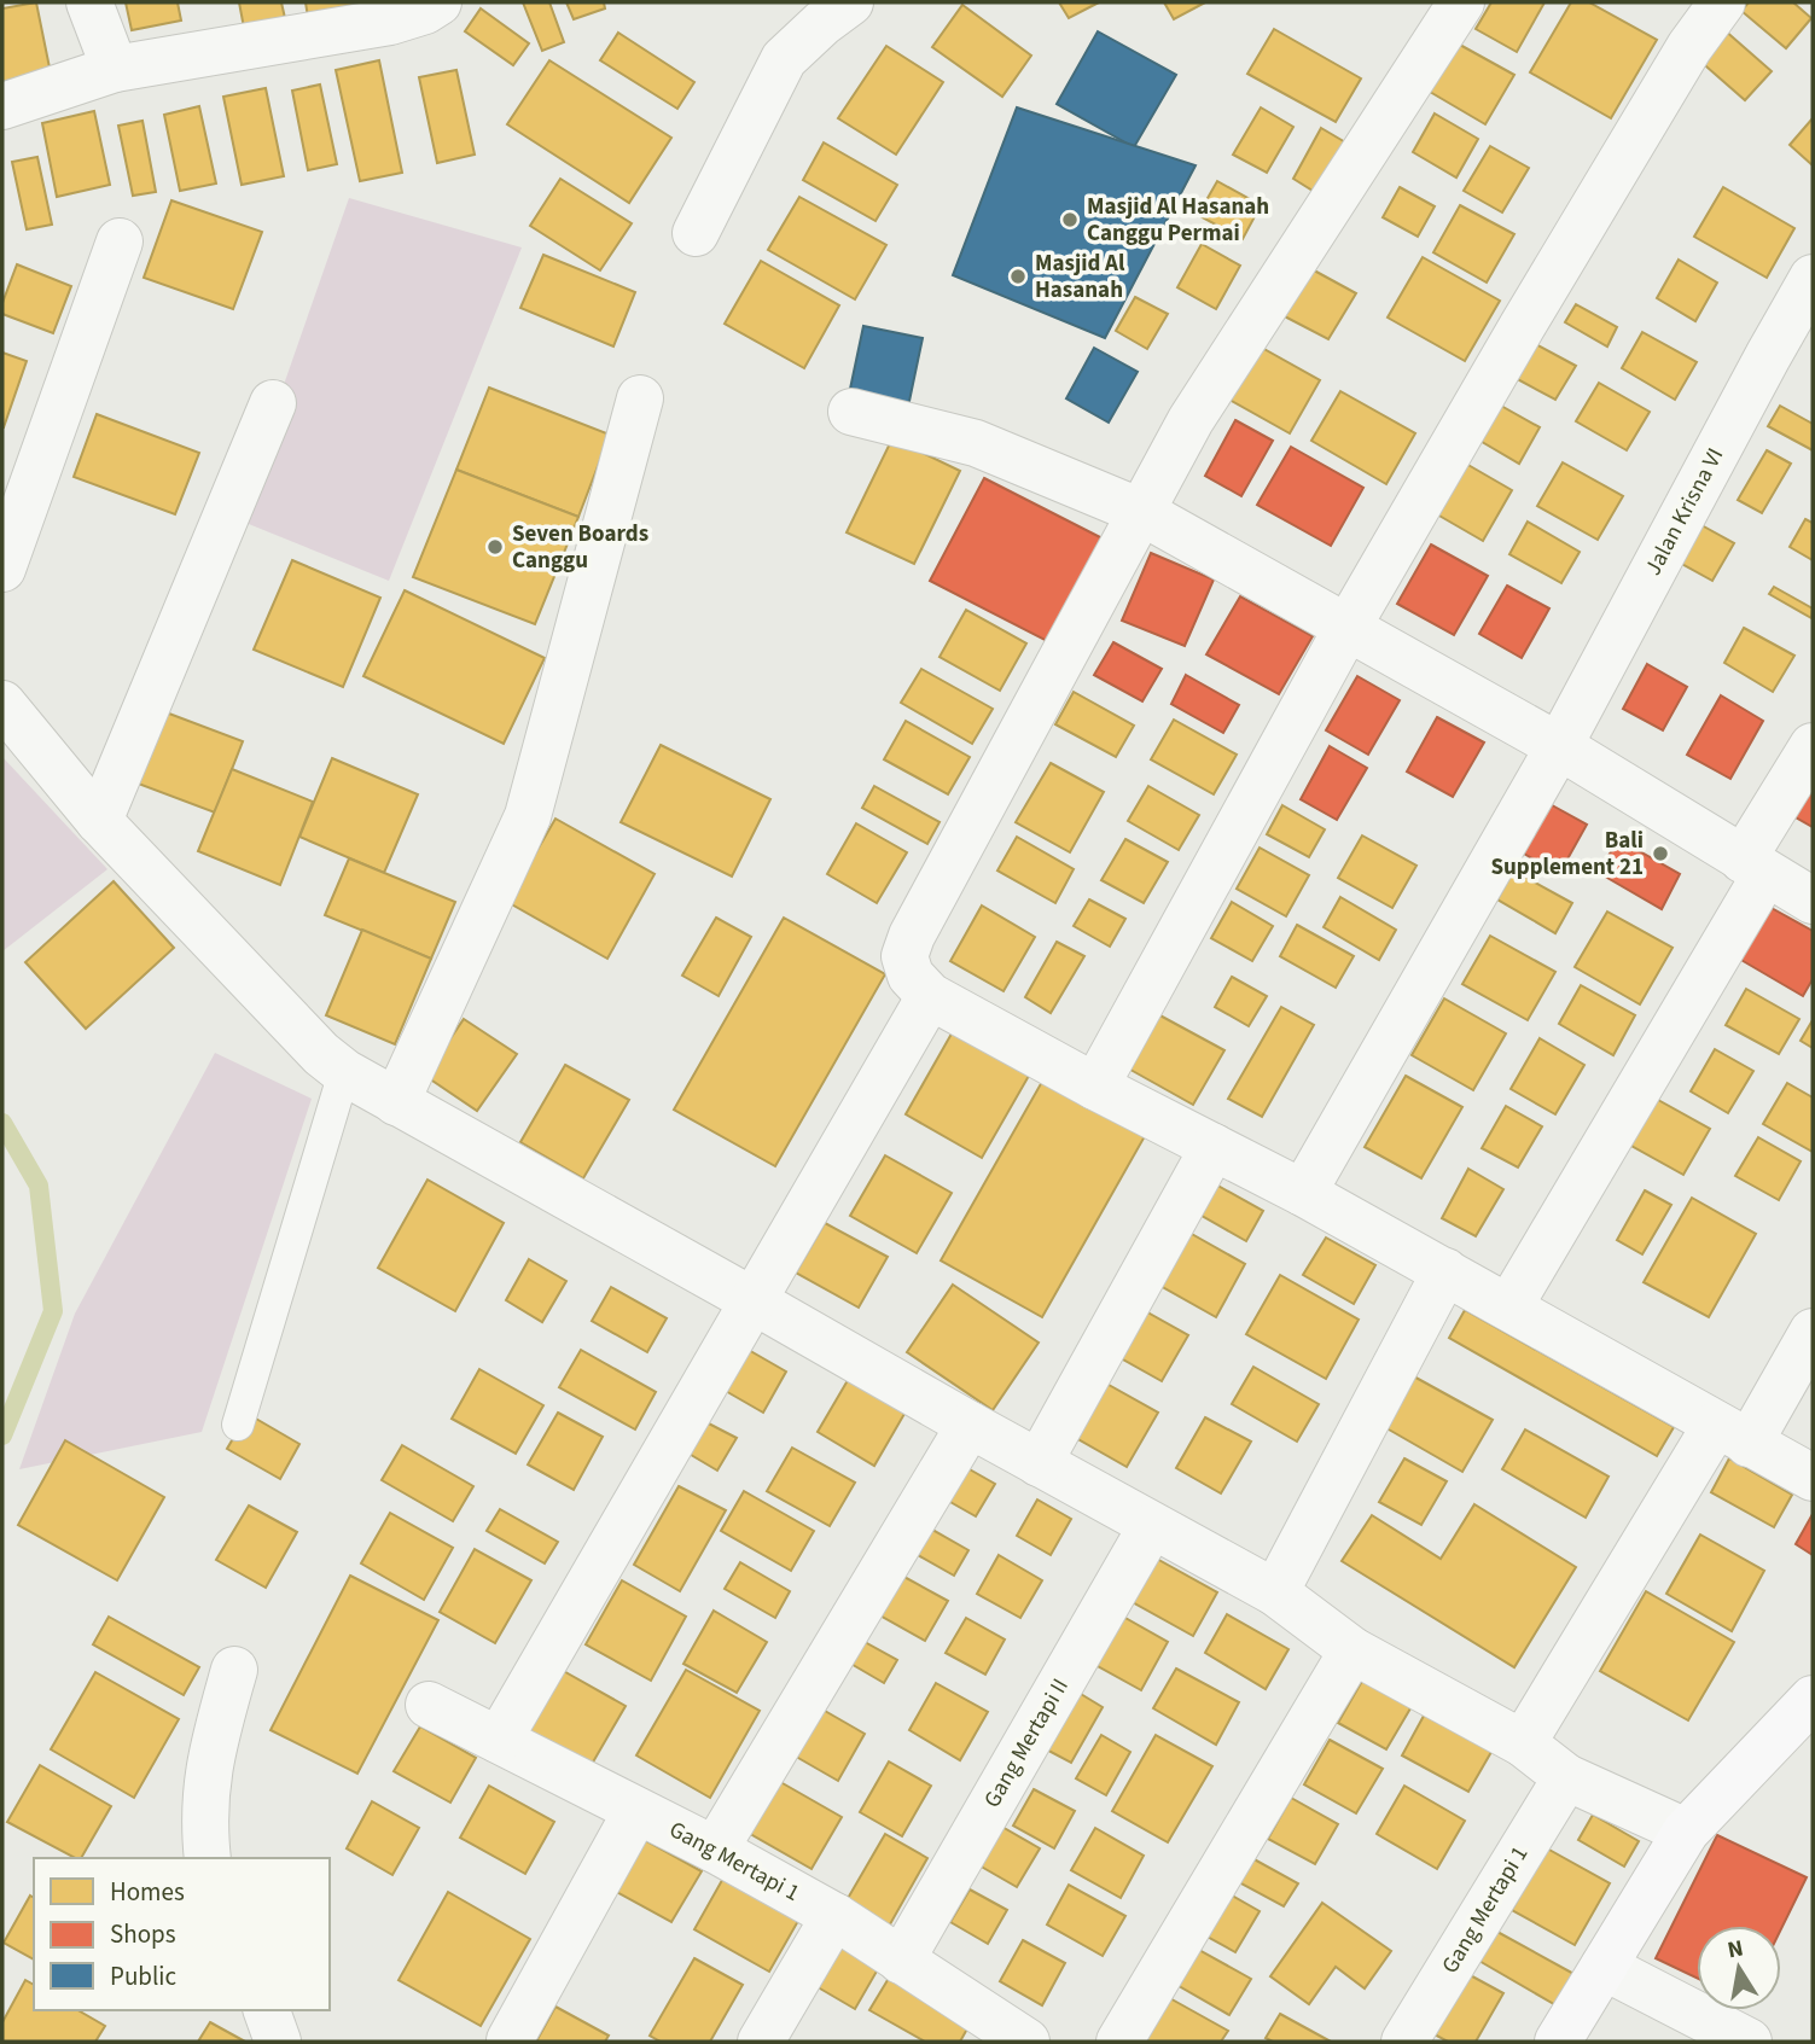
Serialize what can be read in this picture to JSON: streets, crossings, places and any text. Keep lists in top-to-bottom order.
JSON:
{
  "streets": {
    "street": ["Jalan Krisna VI", "Gang Mertapi II", "Gang Mertapi 1"]
  },
  "crossings": [
    ["Gang Mertapi II", "Gang Mertapi 1"]
  ],
  "places": [
    "Masjid Al Hasanah Canggu Permai",
    "Masjid Al Hasanah",
    "Seven Boards Canggu",
    "Bali Supplement 21"
  ],
  "legend": ["Homes", "Shops", "Public"],
  "north": "top"
}
